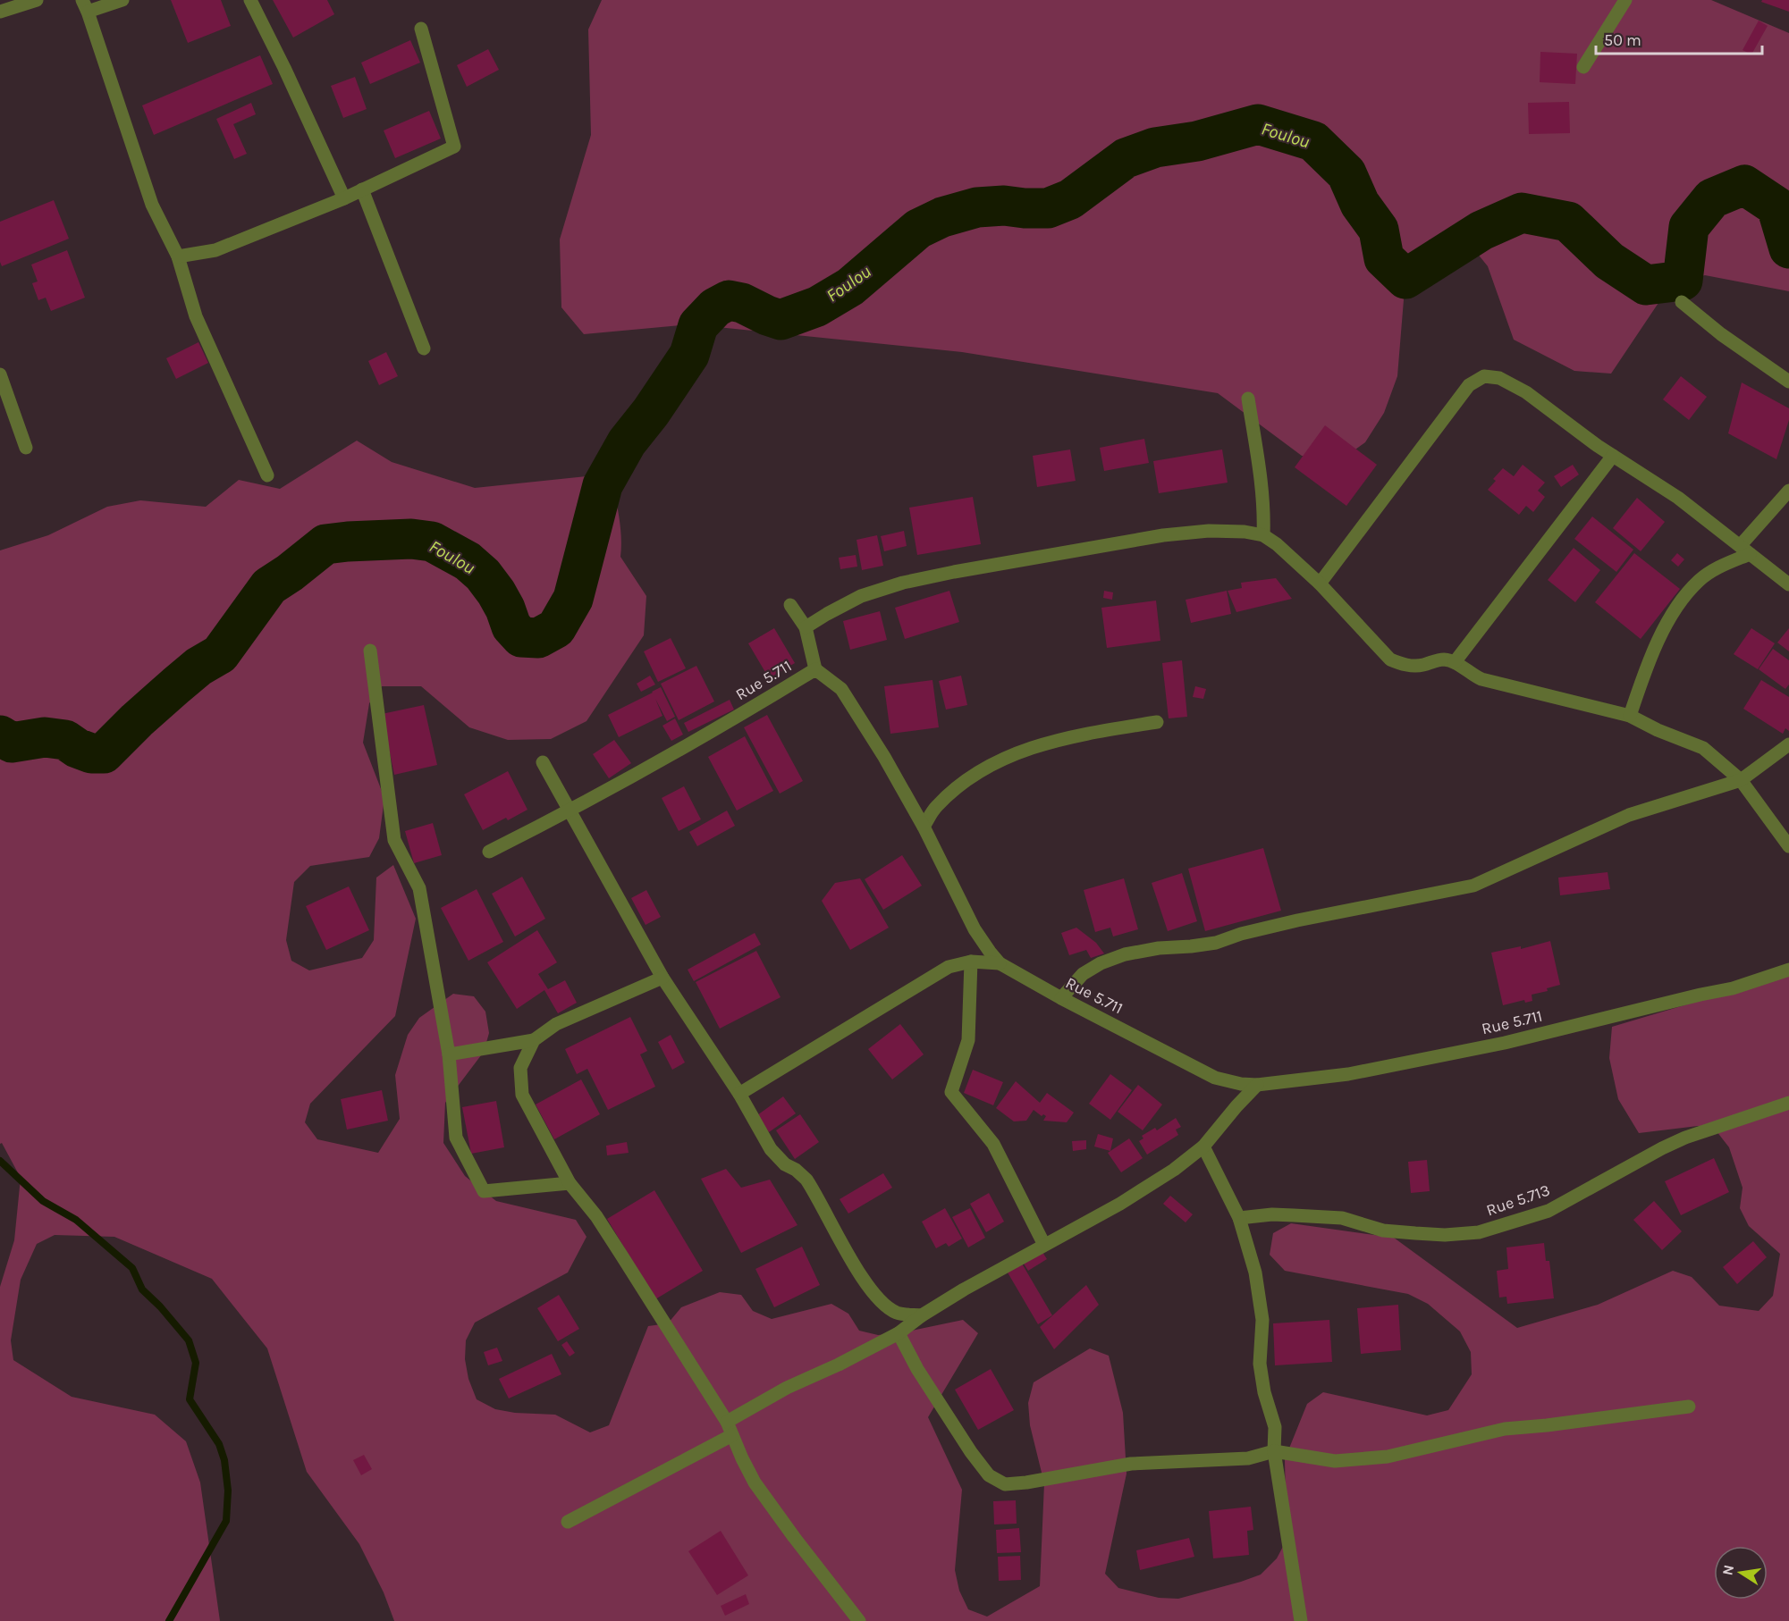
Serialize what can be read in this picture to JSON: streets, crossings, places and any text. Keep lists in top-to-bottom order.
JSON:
{
  "streets": {
    "street": ["Rue 5.711", "Rue 5.713"]
  },
  "water": ["Foulou"],
  "scale_bar": "50 m",
  "north": "left"
}
